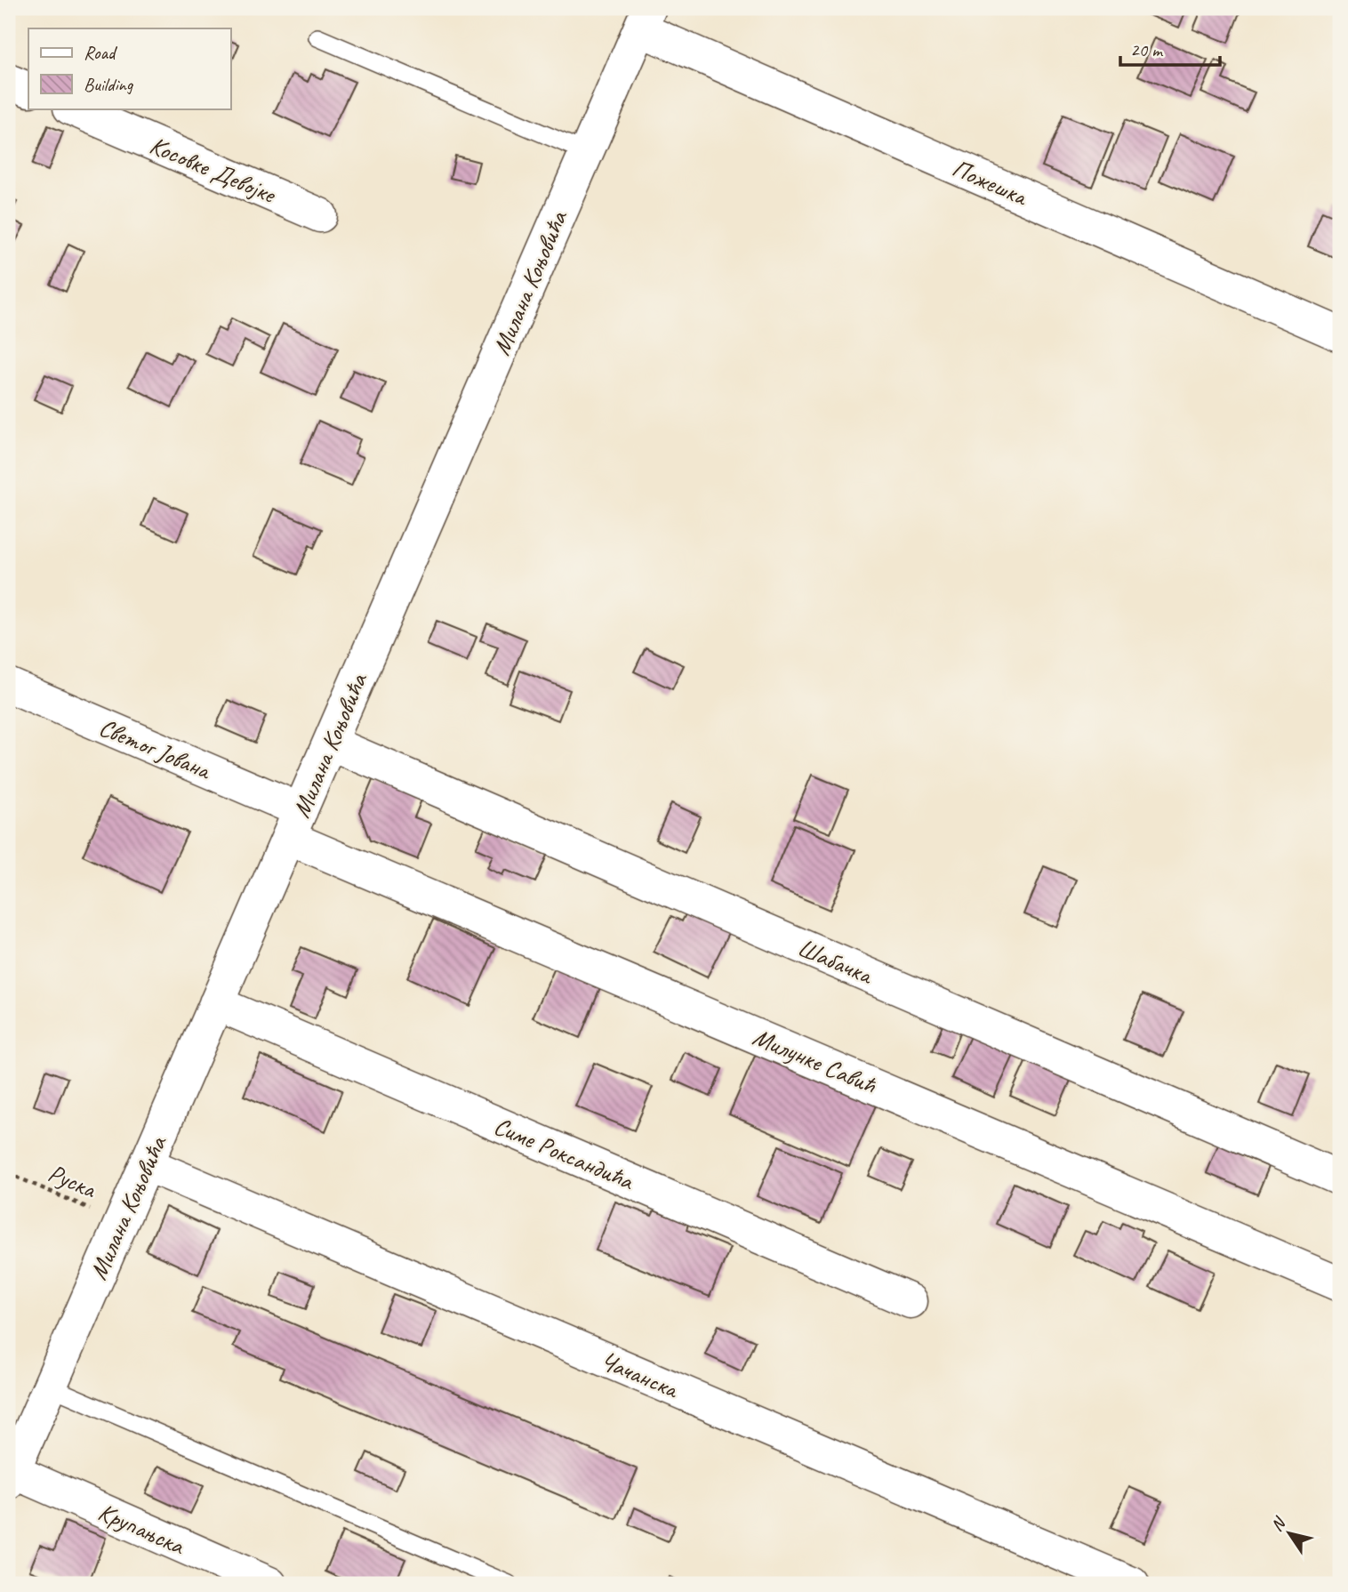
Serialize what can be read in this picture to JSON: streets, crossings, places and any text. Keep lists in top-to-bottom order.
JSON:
{
  "streets": {
    "street": [
      "Косовке Девојке",
      "Пожешка",
      "Милана Коњовића",
      "Светог Јована",
      "Шабачка",
      "Милунке Савић",
      "Симе Роксандића",
      "Чачанска",
      "Крупањска"
    ],
    "path": ["Руска"]
  },
  "crossings": [
    ["Пожешка", "Милана Коњовића"],
    ["Милана Коњовића", "Светог Јована"],
    ["Милана Коњовића", "Шабачка"],
    ["Милана Коњовића", "Милунке Савић"],
    ["Милана Коњовића", "Симе Роксандића"],
    ["Милана Коњовића", "Руска"],
    ["Милана Коњовића", "Чачанска"],
    ["Милана Коњовића", "Крупањска"],
    ["Светог Јована", "Милунке Савић"]
  ],
  "legend": ["Road", "Building"],
  "scale_bar": "20 m",
  "north": "top left"
}
